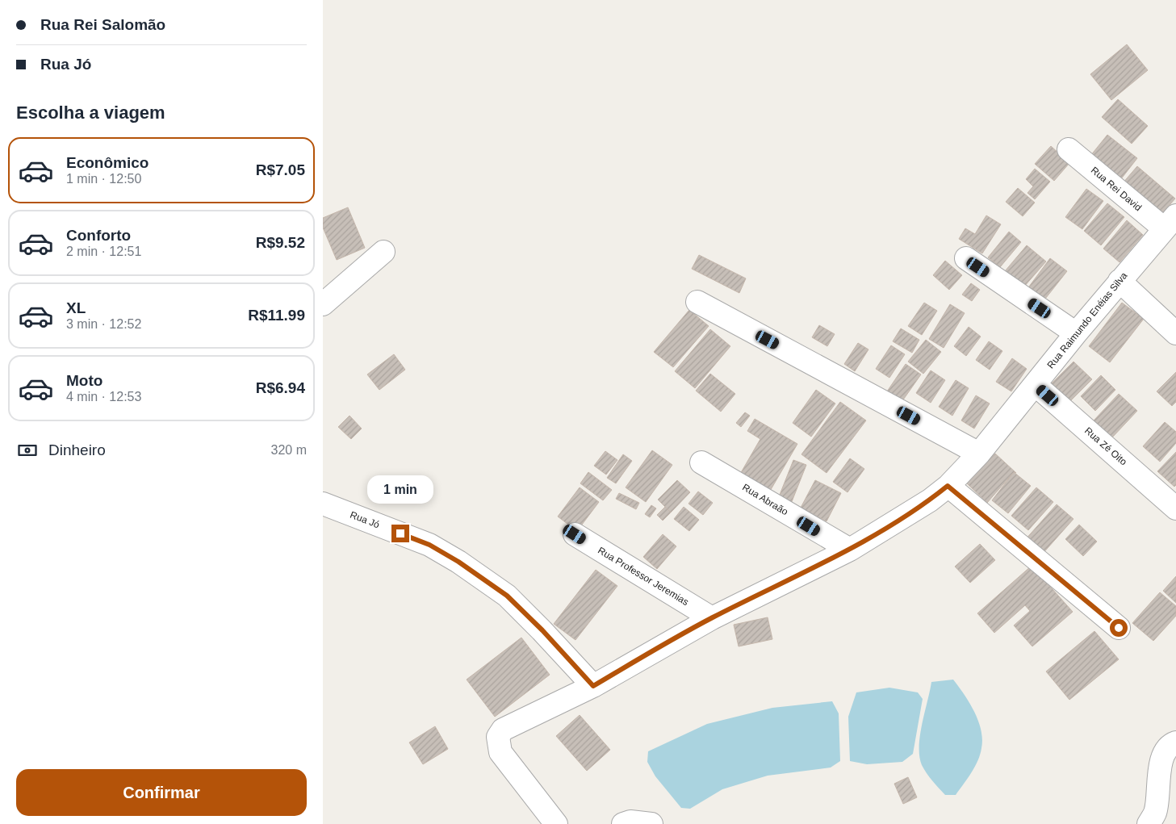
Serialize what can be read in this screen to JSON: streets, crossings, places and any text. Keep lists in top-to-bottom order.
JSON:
{
  "streets": {
    "street": [
      "Rua Rei David",
      "Rua Raimundo Enéias Silva",
      "Rua Zé Oito",
      "Rua Abraão",
      "Rua Jó",
      "Rua Professor Jeremias"
    ]
  },
  "crossings": [
    ["Rua Rei David", "Rua Raimundo Enéias Silva"],
    ["Rua Raimundo Enéias Silva", "Rua Zé Oito"],
    ["Rua Raimundo Enéias Silva", "Rua Abraão"],
    ["Rua Raimundo Enéias Silva", "Rua Jó"],
    ["Rua Raimundo Enéias Silva", "Rua Professor Jeremias"]
  ],
  "page": {
    "banner": ["Rua Rei Salomão", "Rua Jó"],
    "heading": "Escolha a viagem",
    "list": [
      {
        "name": "Econômico",
        "note": "1 min · 12:50",
        "value": "R$7.05"
      },
      {
        "name": "Conforto",
        "note": "2 min · 12:51",
        "value": "R$9.52"
      },
      {
        "name": "XL",
        "note": "3 min · 12:52",
        "value": "R$11.99"
      },
      {
        "name": "Moto",
        "note": "4 min · 12:53",
        "value": "R$6.94"
      }
    ],
    "pay": ["Dinheiro", "320 m"],
    "bubble": "1 min",
    "buttons": "Confirmar"
  }
}
